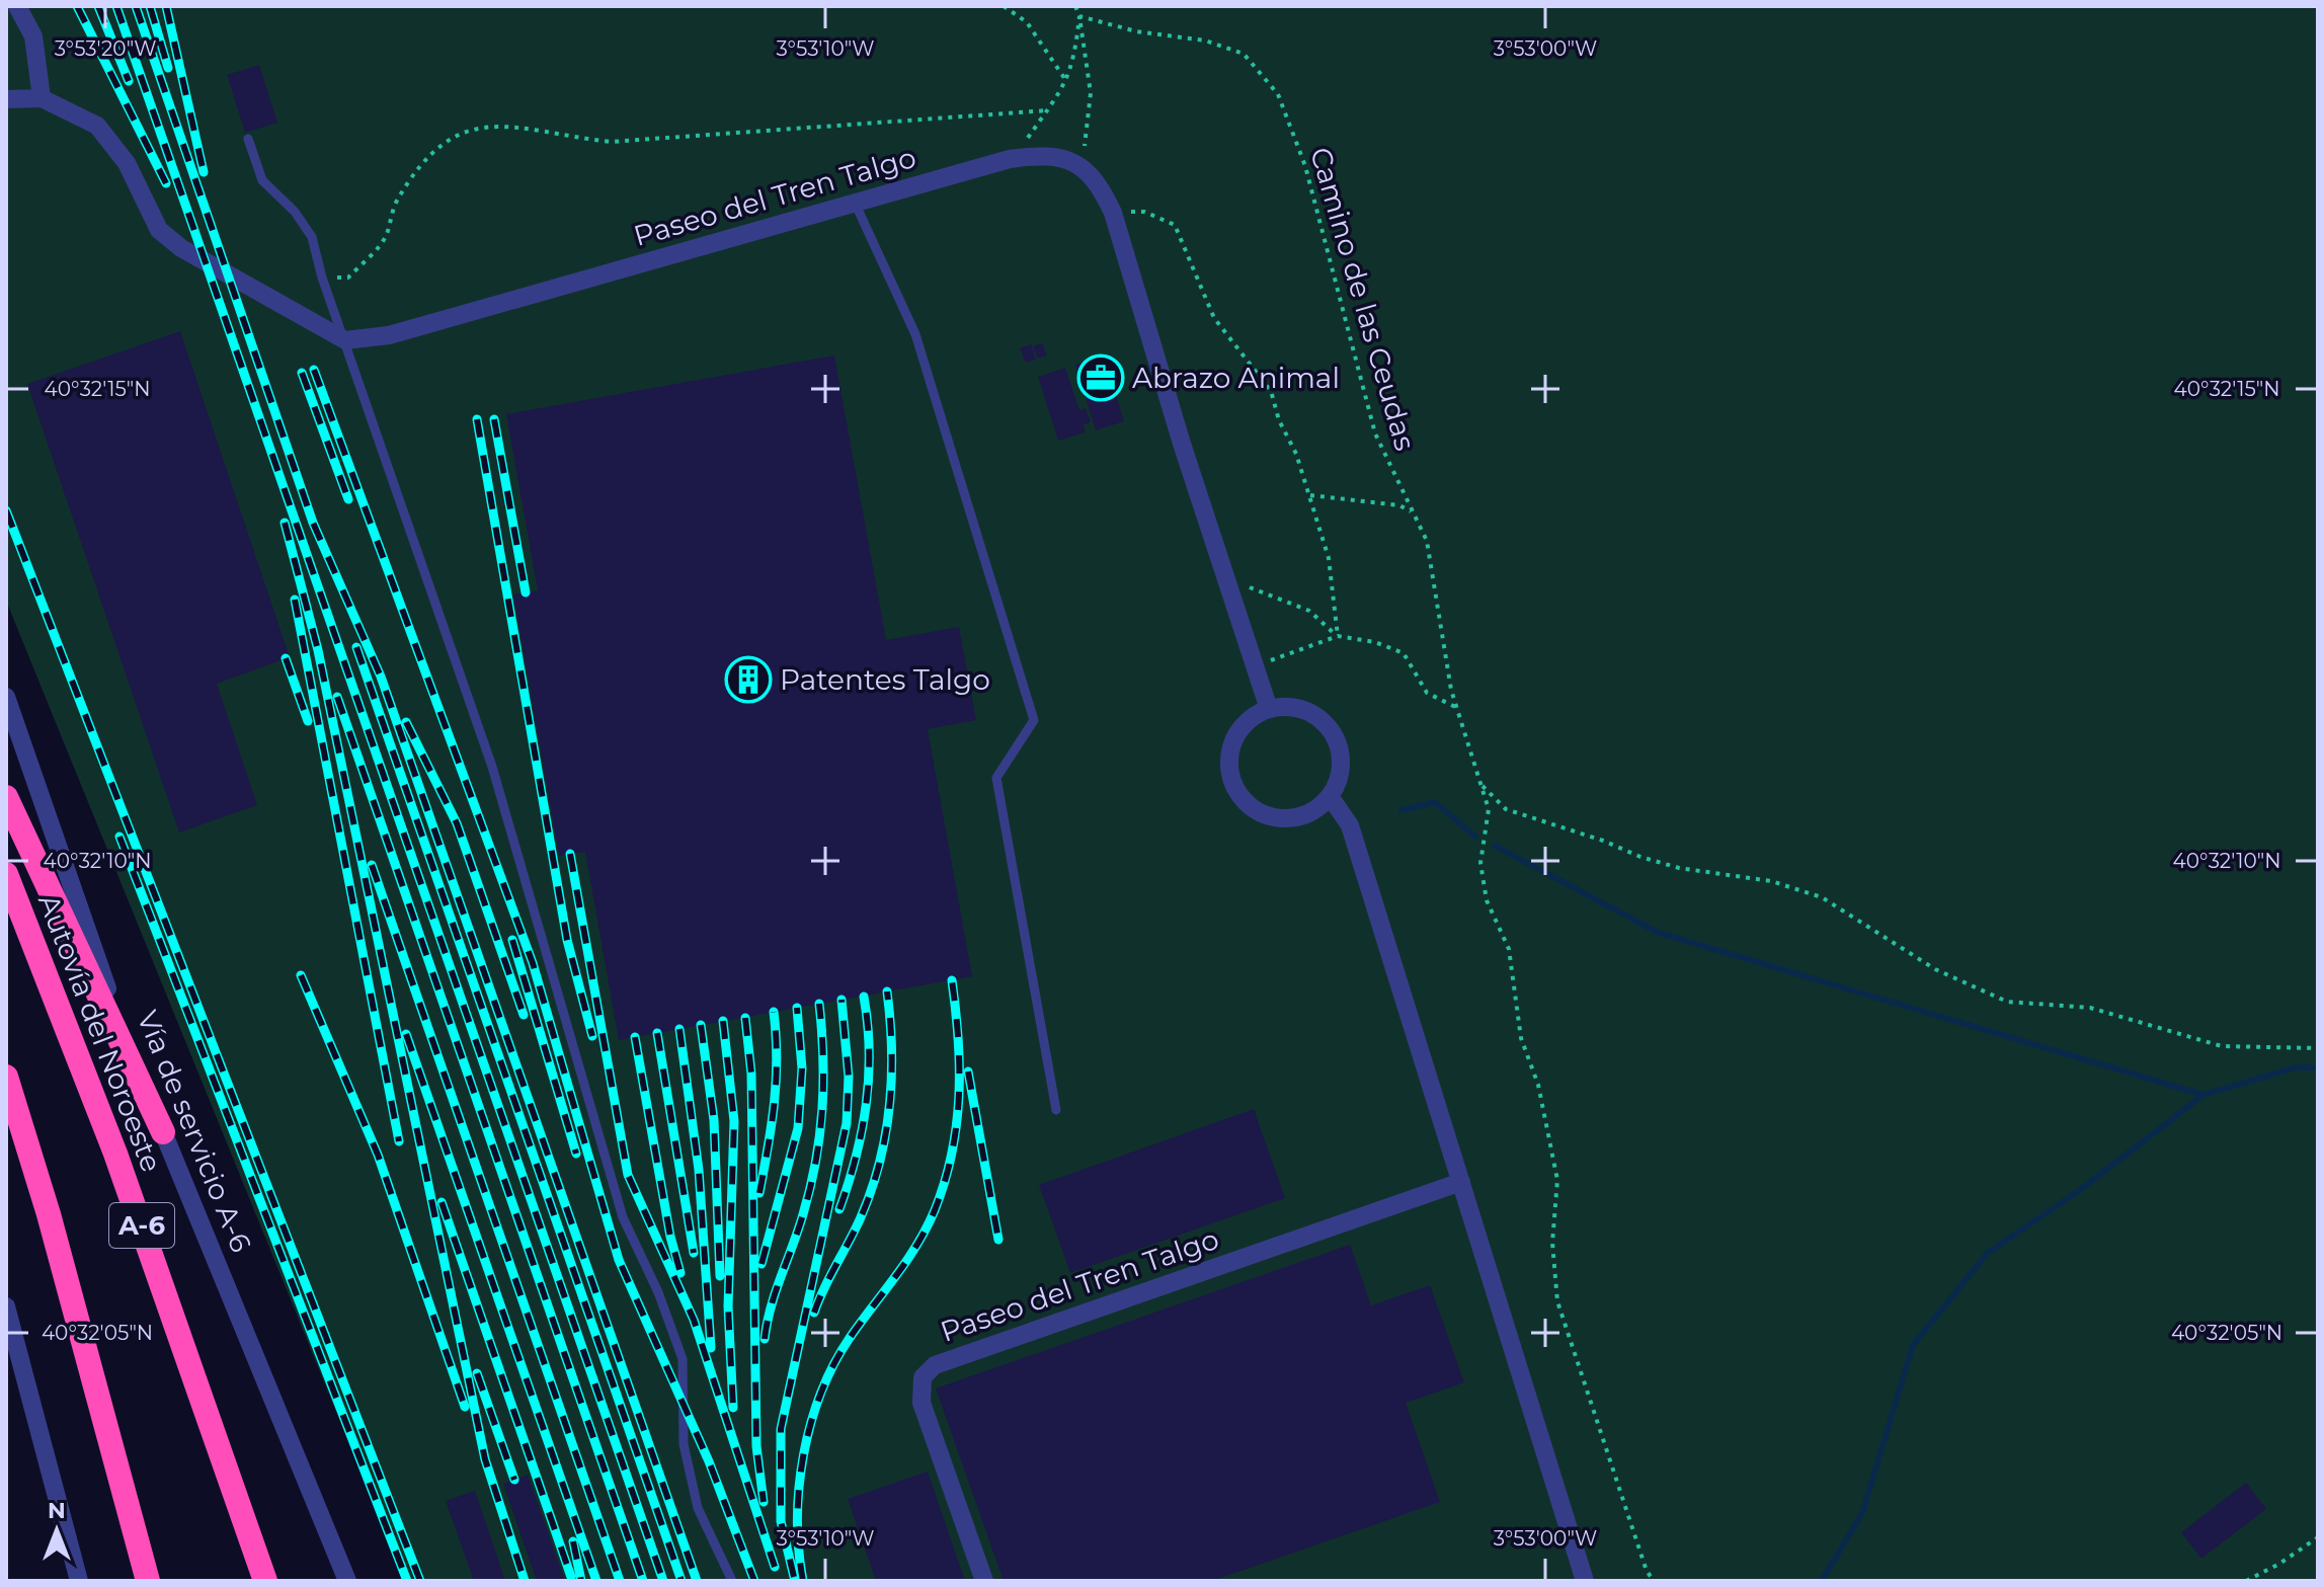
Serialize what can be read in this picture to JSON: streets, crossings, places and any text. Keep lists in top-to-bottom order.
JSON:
{
  "streets": {
    "highway": ["Autovía del Noroeste", "A-6"],
    "street": ["Paseo del Tren Talgo", "Vía de servicio A-6"],
    "path": ["Camino de las Ceudas"]
  },
  "places": {
    "office": ["Abrazo Animal"],
    "building": ["Patentes Talgo"]
  },
  "north": "top",
  "coordinates": [
    "3°53'20\"W",
    "3°53'10\"W",
    "3°53'00\"W",
    "40°32'15\"N",
    "40°32'10\"N",
    "40°32'05\"N"
  ]
}
